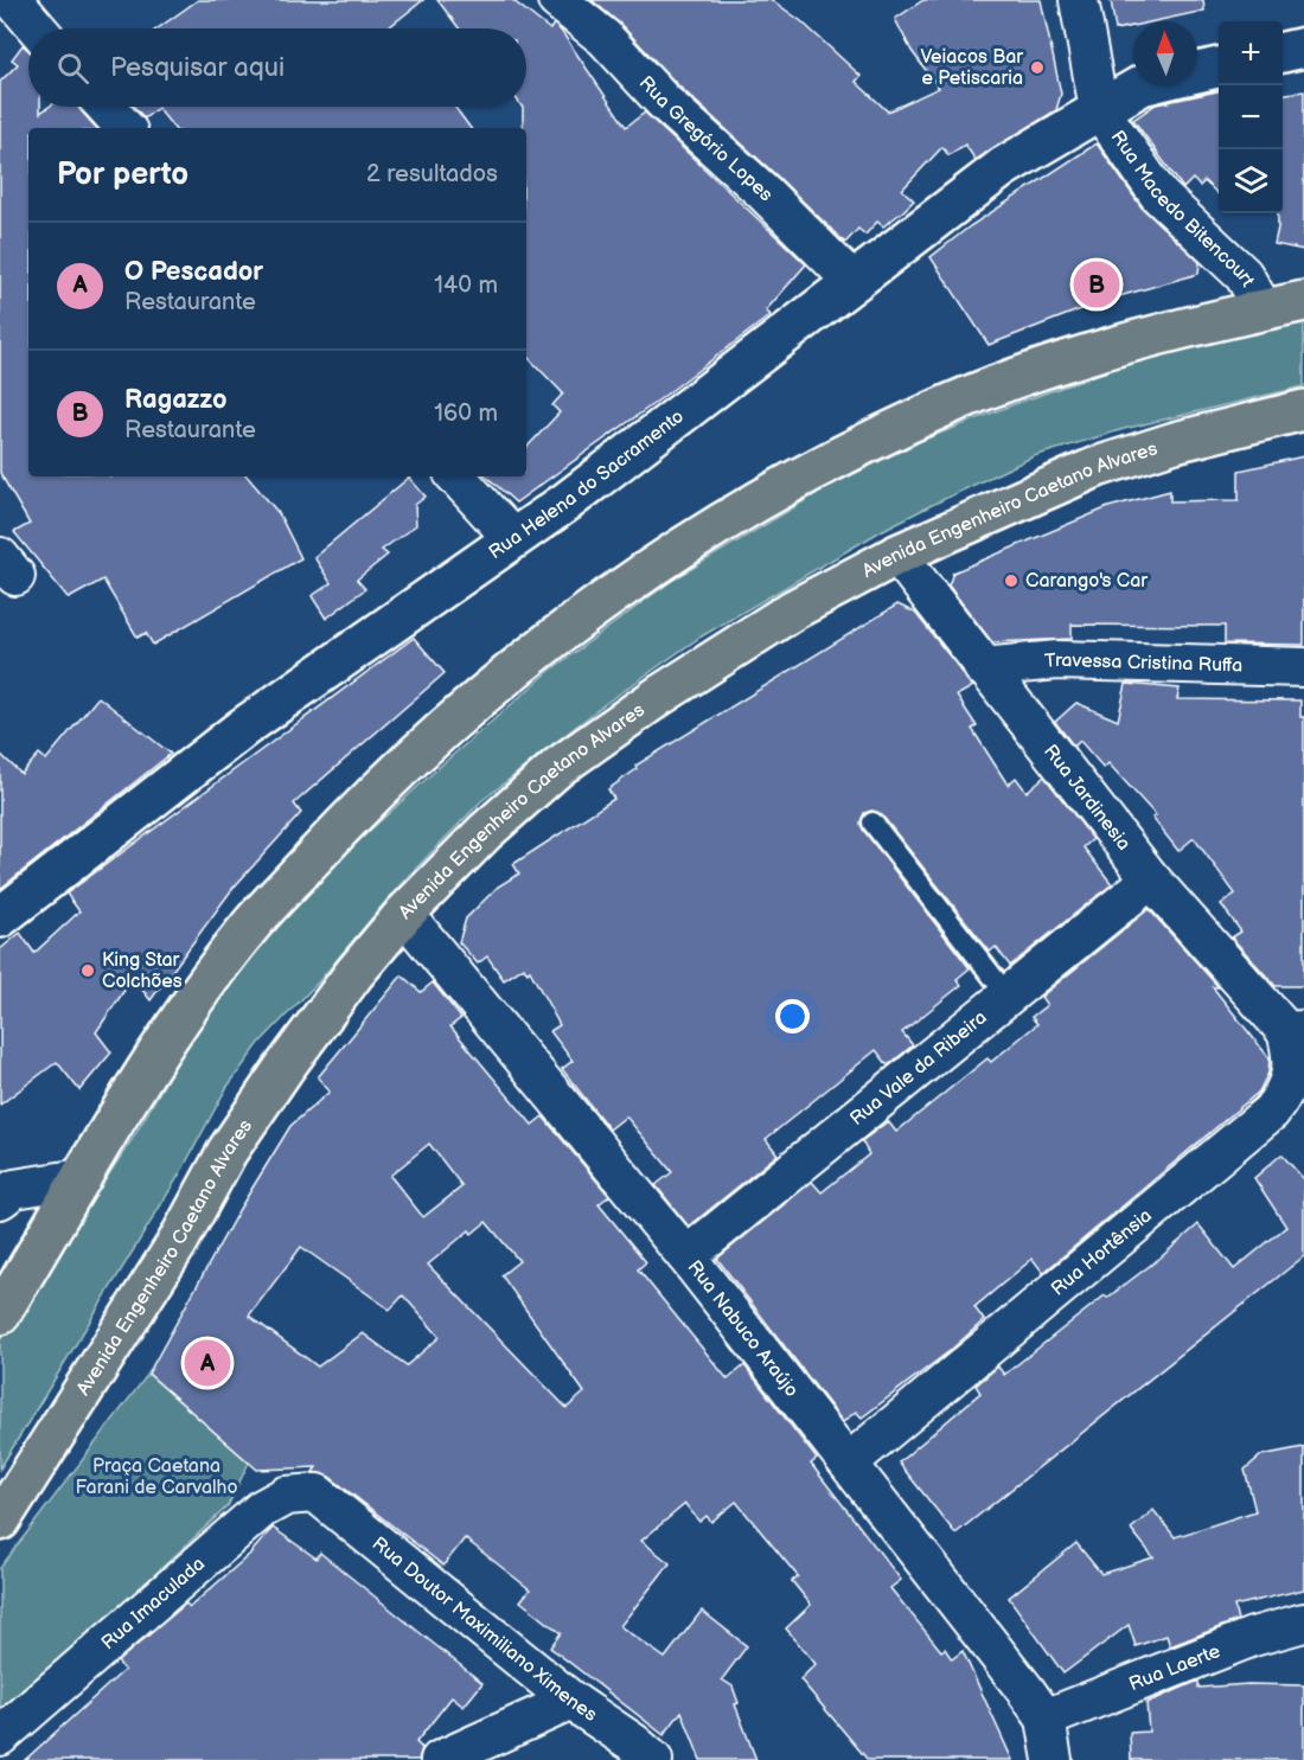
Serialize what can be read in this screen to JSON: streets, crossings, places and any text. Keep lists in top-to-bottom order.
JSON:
{
  "streets": {
    "main road": ["Avenida Engenheiro Caetano Alvares"],
    "street": [
      "Rua Gregório Lopes",
      "Rua Macedo Bitencourt",
      "Rua Helena do Sacramento",
      "Travessa Cristina Ruffa",
      "Rua Jardinesia",
      "Rua Vale da Ribeira",
      "Rua Hortênsia",
      "Rua Nabuco Araújo",
      "Rua Imaculada",
      "Rua Doutor Maximiliano Ximenes",
      "Rua Laerte"
    ]
  },
  "crossings": [
    ["Rua Gregório Lopes", "Rua Helena do Sacramento"],
    ["Rua Macedo Bitencourt", "Rua Helena do Sacramento"],
    ["Avenida Engenheiro Caetano Alvares", "Rua Jardinesia"],
    ["Avenida Engenheiro Caetano Alvares", "Rua Nabuco Araújo"],
    ["Travessa Cristina Ruffa", "Rua Jardinesia"],
    ["Rua Jardinesia", "Rua Vale da Ribeira"],
    ["Rua Jardinesia", "Rua Hortênsia"],
    ["Rua Vale da Ribeira", "Rua Nabuco Araújo"],
    ["Rua Hortênsia", "Rua Nabuco Araújo"],
    ["Rua Nabuco Araújo", "Rua Laerte"],
    ["Rua Imaculada", "Rua Doutor Maximiliano Ximenes"]
  ],
  "parks": ["Praça Caetana Farani de Carvalho"],
  "places": ["Veiacos Bar e Petiscaria", "Carango's Car", "King Star Colchões"],
  "north": "top",
  "page": {
    "map_buttons": ["+", "−"],
    "search": "Pesquisar aqui",
    "heading": ["Por perto", "2 resultados"],
    "list": [
      {
        "mark": "A",
        "name": "O Pescador",
        "note": "Restaurante",
        "value": "140 m"
      },
      {
        "mark": "B",
        "name": "Ragazzo",
        "note": "Restaurante",
        "value": "160 m"
      }
    ],
    "pins": ["B", "A"]
  }
}
